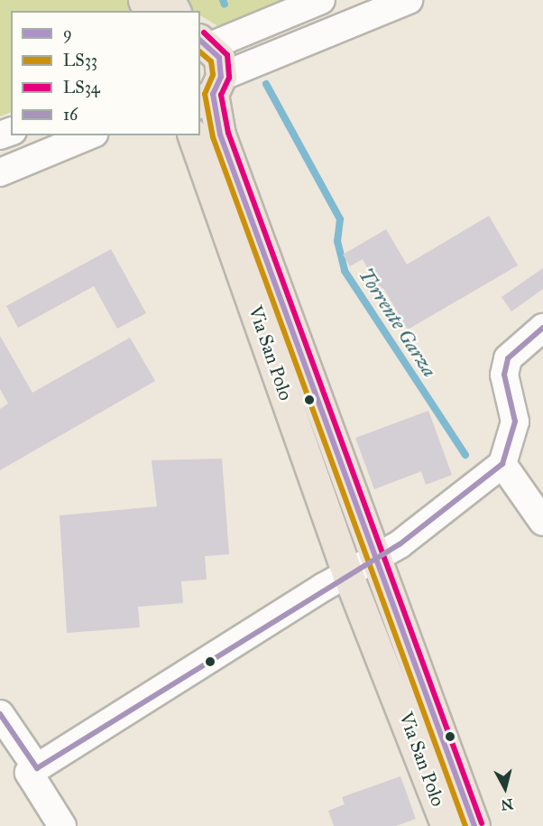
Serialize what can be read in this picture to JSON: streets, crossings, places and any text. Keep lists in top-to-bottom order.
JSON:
{
  "streets": {
    "main road": ["Via San Polo"]
  },
  "water": ["Torrente Garza"],
  "lines": [
    "transit line LS34",
    "transit line 9",
    "transit line LS33",
    "transit line 16"
  ],
  "legend": [
    "9",
    "LS33",
    "LS34",
    "16"
  ],
  "north": "bottom"
}
